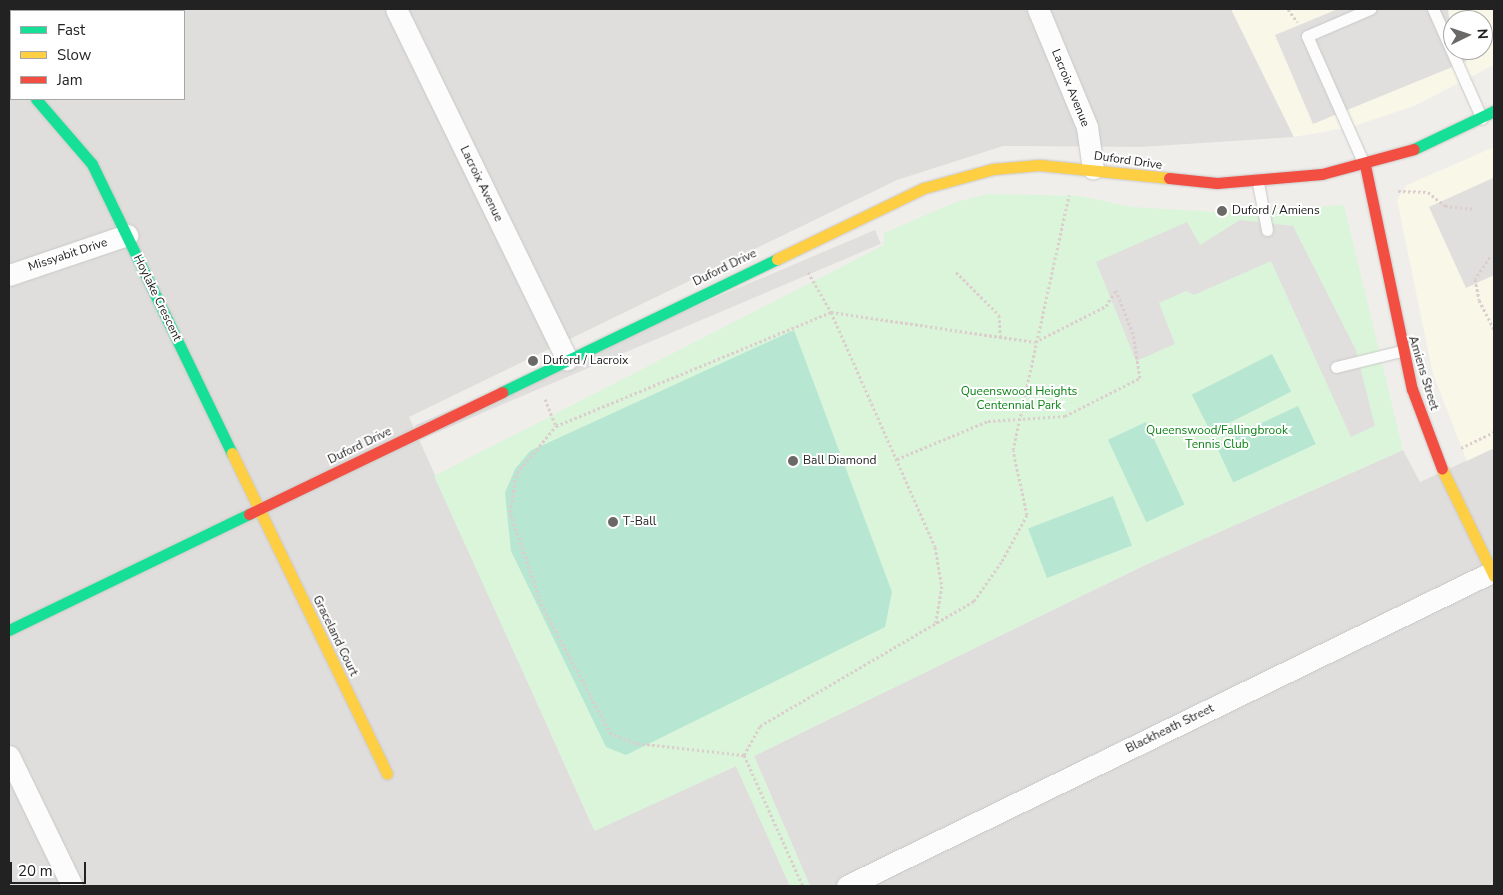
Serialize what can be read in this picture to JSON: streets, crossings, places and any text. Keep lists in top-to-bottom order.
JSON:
{
  "streets": {
    "street": [
      "Lacroix Avenue",
      "Duford Drive",
      "Missyabit Drive",
      "Hoylake Crescent",
      "Amiens Street",
      "Graceland Court",
      "Blackheath Street"
    ]
  },
  "crossings": [
    ["Lacroix Avenue", "Duford Drive"],
    ["Duford Drive", "Hoylake Crescent"],
    ["Duford Drive", "Amiens Street"],
    ["Duford Drive", "Graceland Court"],
    ["Missyabit Drive", "Hoylake Crescent"],
    ["Hoylake Crescent", "Graceland Court"],
    ["Amiens Street", "Blackheath Street"]
  ],
  "parks": ["Queenswood Heights Centennial Park", "Queenswood/Fallingbrook Tennis Club"],
  "places": [
    "Duford / Amiens",
    "Duford / Lacroix",
    "Ball Diamond",
    "T-Ball"
  ],
  "legend": ["Fast", "Slow", "Jam"],
  "scale_bar": "20 m",
  "north": "right"
}
